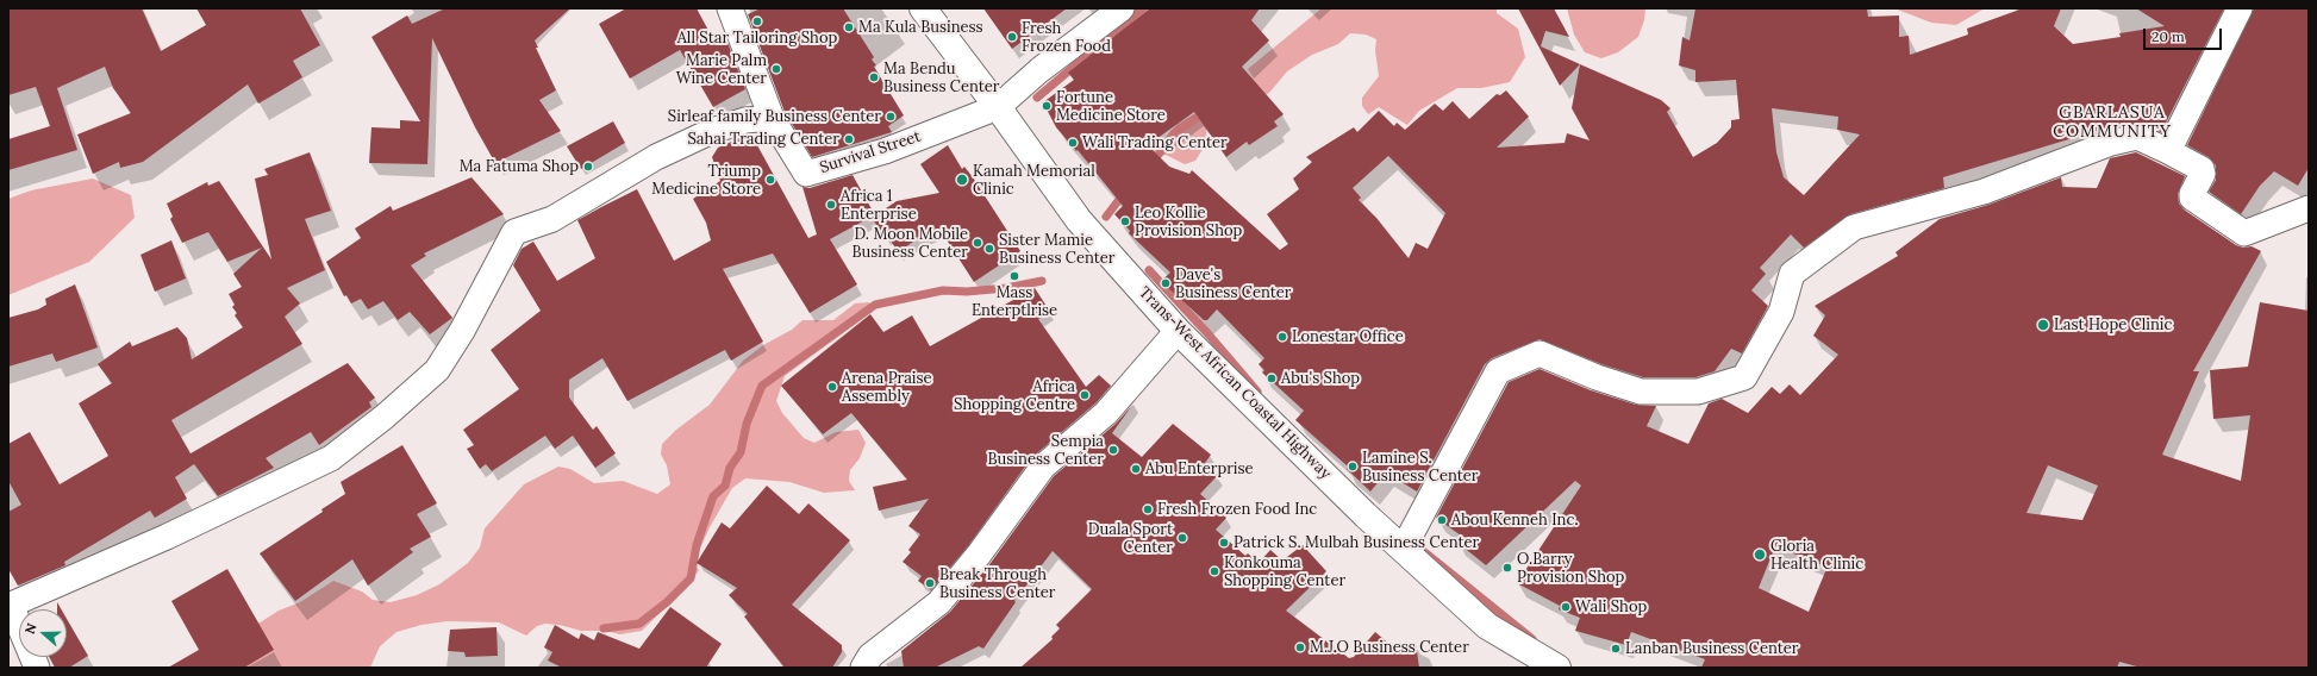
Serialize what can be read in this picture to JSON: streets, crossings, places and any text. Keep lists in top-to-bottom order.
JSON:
{
  "streets": {
    "highway": ["Trans-West African Coastal Highway"],
    "street": ["Survival Street"]
  },
  "crossings": [
    ["Survival Street", "Trans-West African Coastal Highway"]
  ],
  "districts": ["GBARLASUA COMMUNITY"],
  "places": [
    "All Star Tailoring Shop",
    "Ma Kula Business",
    "Fresh Frozen Food",
    "Marie Palm Wine Center",
    "Ma Bendu Business Center",
    "Fortune Medicine Store",
    "Sirleaf family Business Center",
    "Sahai Trading Center",
    "Wali Trading Center",
    "Ma Fatuma Shop",
    "Triump Medicine Store",
    "Kamah Memorial Clinic",
    "Africa 1 Enterprise",
    "Leo Kollie Provision Shop",
    "D. Moon Mobile Business Center",
    "Sister Mamie Business Center",
    "Mass Enterptlrise",
    "Dave's Business Center",
    "Last Hope Clinic",
    "Lonestar Office",
    "Abu's Shop",
    "Arena Praise Assembly",
    "Africa Shopping Centre",
    "Sempia Business Center",
    "Lamine S. Business Center",
    "Abu Enterprise",
    "Fresh Frozen Food Inc",
    "Abou Kenneh Inc.",
    "Duala Sport Center",
    "Patrick S. Mulbah Business Center",
    "Gloria Health Clinic",
    "O.Barry Provision Shop",
    "Konkouma Shopping Center",
    "Break Through Business Center",
    "Wali Shop",
    "M.J.O Business Center",
    "Lanban Business Center"
  ],
  "scale_bar": "20 m",
  "north": "left"
}
